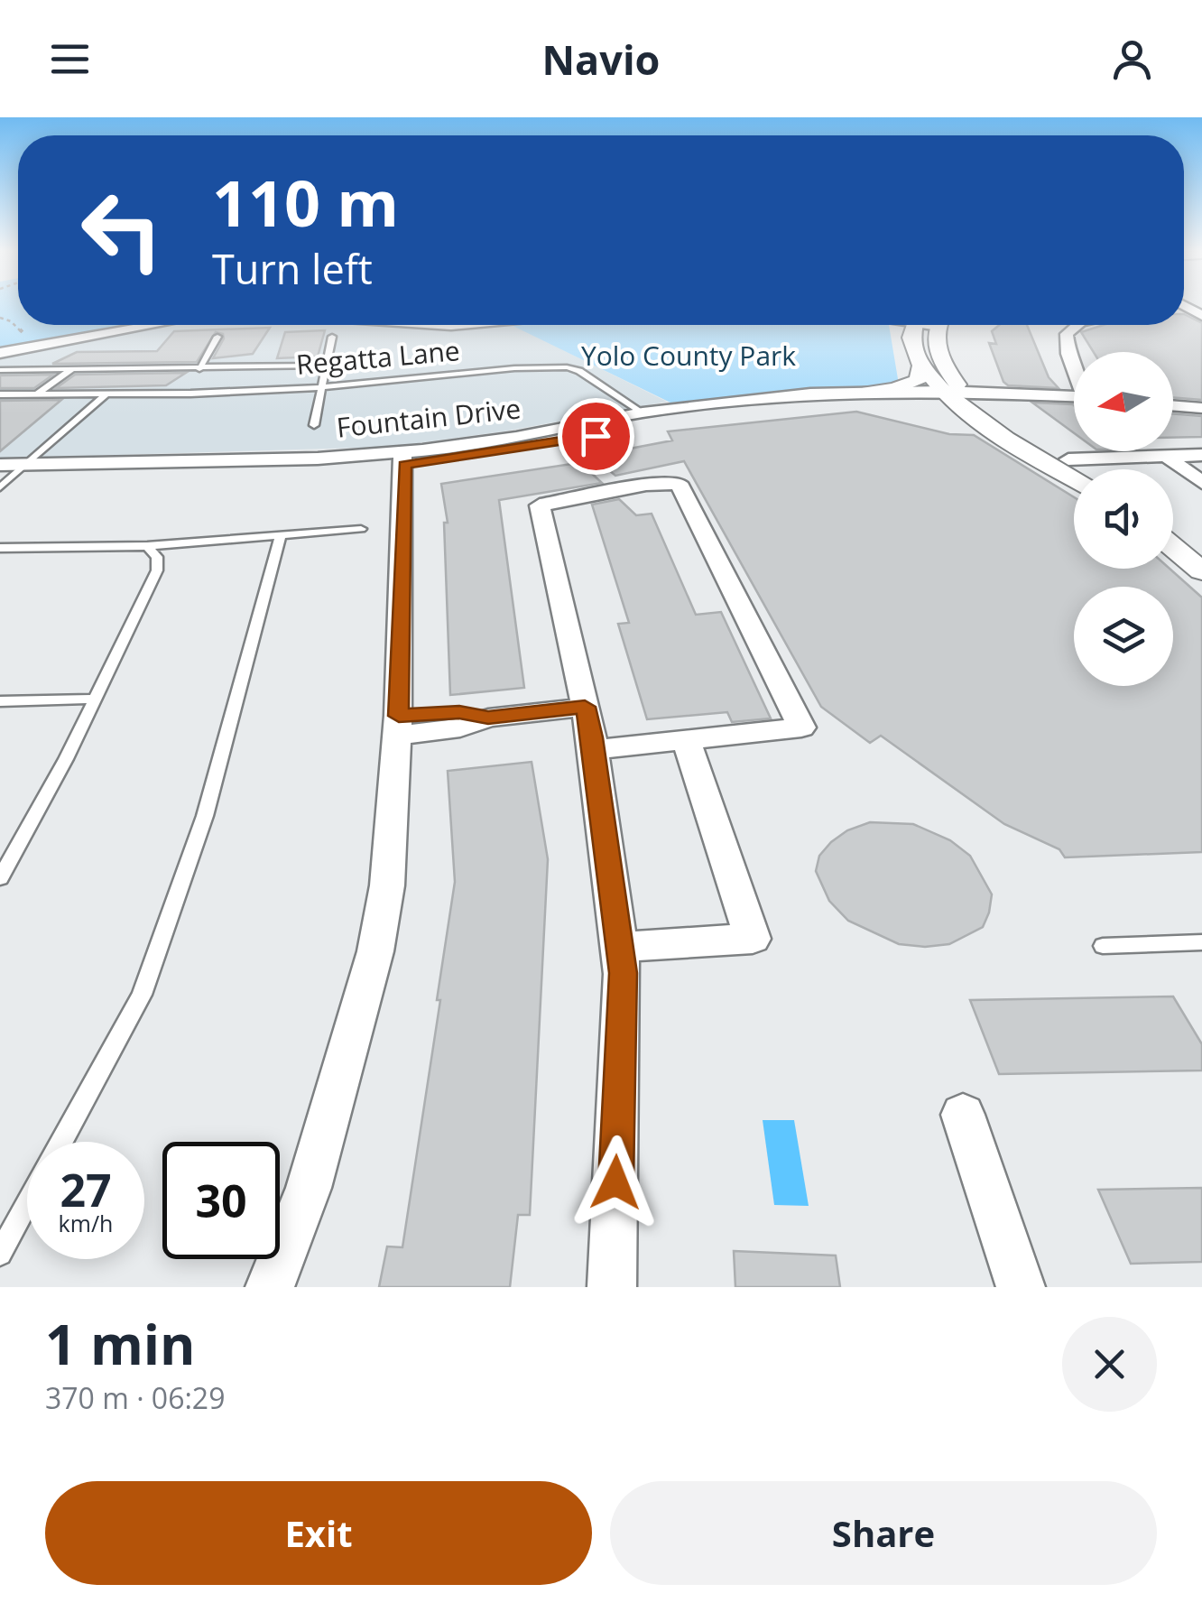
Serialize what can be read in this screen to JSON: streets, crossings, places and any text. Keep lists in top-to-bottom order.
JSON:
{
  "streets": {
    "street": ["Fountain Drive"],
    "lane": ["Regatta Lane"]
  },
  "crossings": [
    ["Regatta Lane", "Fountain Drive"]
  ],
  "parks": ["Yolo County Park"],
  "north": "left",
  "page": {
    "header": "Navio",
    "turn": ["110 m", "Turn left"],
    "speed": "27 km/h",
    "limit": "30",
    "heading": ["1 min", "370 m · 06:29"],
    "buttons": ["Exit", "Share"]
  }
}
